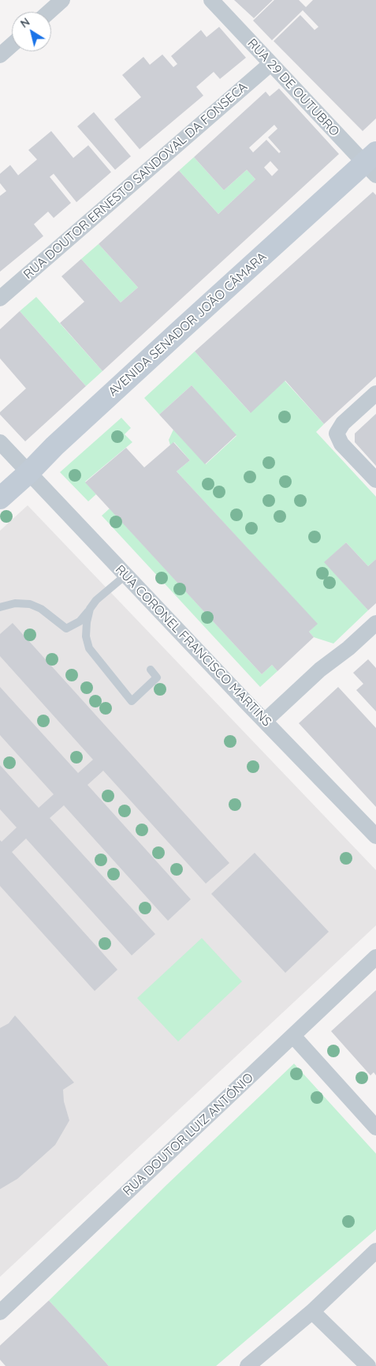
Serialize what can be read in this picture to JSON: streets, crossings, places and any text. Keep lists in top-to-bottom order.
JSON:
{
  "streets": {
    "main road": ["AVENIDA SENADOR JOÃO CÂMARA"],
    "street": [
      "RUA 29 DE OUTUBRO",
      "RUA DOUTOR ERNESTO SANDOVAL DA FONSECA",
      "RUA CORONEL FRANCISCO MARTINS",
      "RUA DOUTOR LUIZ ANTÓNIO"
    ]
  },
  "crossings": [
    ["RUA 29 DE OUTUBRO", "RUA DOUTOR ERNESTO SANDOVAL DA FONSECA"],
    ["RUA 29 DE OUTUBRO", "AVENIDA SENADOR JOÃO CÂMARA"],
    ["AVENIDA SENADOR JOÃO CÂMARA", "RUA CORONEL FRANCISCO MARTINS"]
  ],
  "north": "top left"
}
